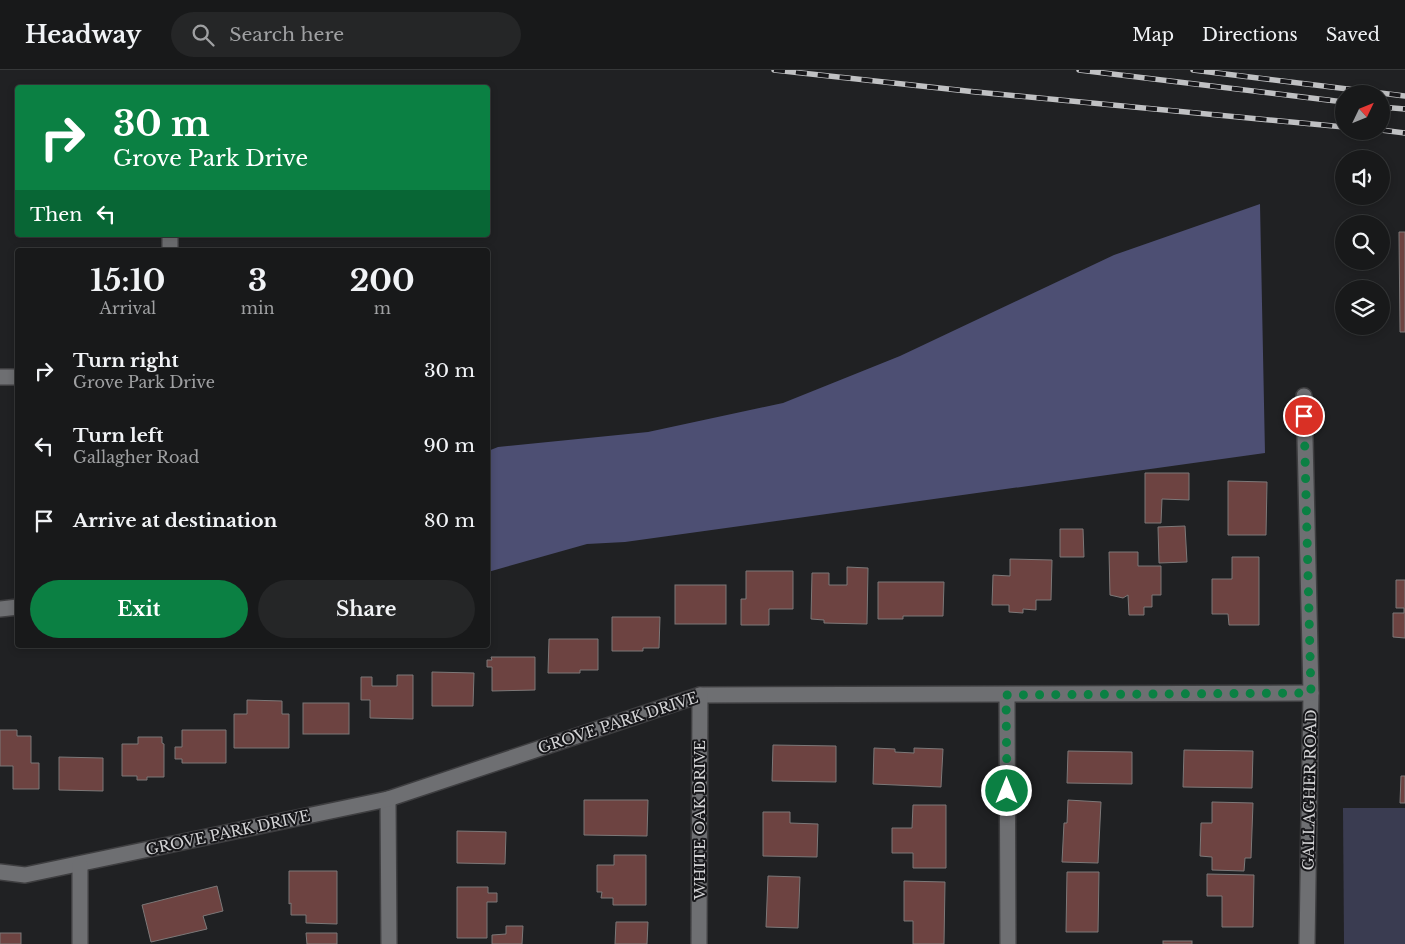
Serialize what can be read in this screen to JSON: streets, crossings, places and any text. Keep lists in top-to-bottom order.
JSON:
{
  "streets": {
    "street": ["GROVE PARK DRIVE", "GALLAGHER ROAD", "WHITE OAK DRIVE"]
  },
  "crossings": [
    ["GROVE PARK DRIVE", "GALLAGHER ROAD"],
    ["GROVE PARK DRIVE", "WHITE OAK DRIVE"]
  ],
  "north": "top right",
  "page": {
    "header": "Headway",
    "search": "Search here",
    "nav": ["Map", "Directions", "Saved"],
    "turn": ["30 m", "Grove Park Drive"],
    "then": "Then",
    "eta": [
      "15:10",
      "Arrival",
      "3",
      "min",
      "200",
      "m"
    ],
    "list": [
      {
        "name": "Turn right",
        "note": "Grove Park Drive",
        "value": "30 m"
      },
      {
        "name": "Turn left",
        "note": "Gallagher Road",
        "value": "90 m"
      },
      {
        "name": "Arrive at destination",
        "value": "80 m"
      }
    ],
    "buttons": ["Exit", "Share"]
  }
}
